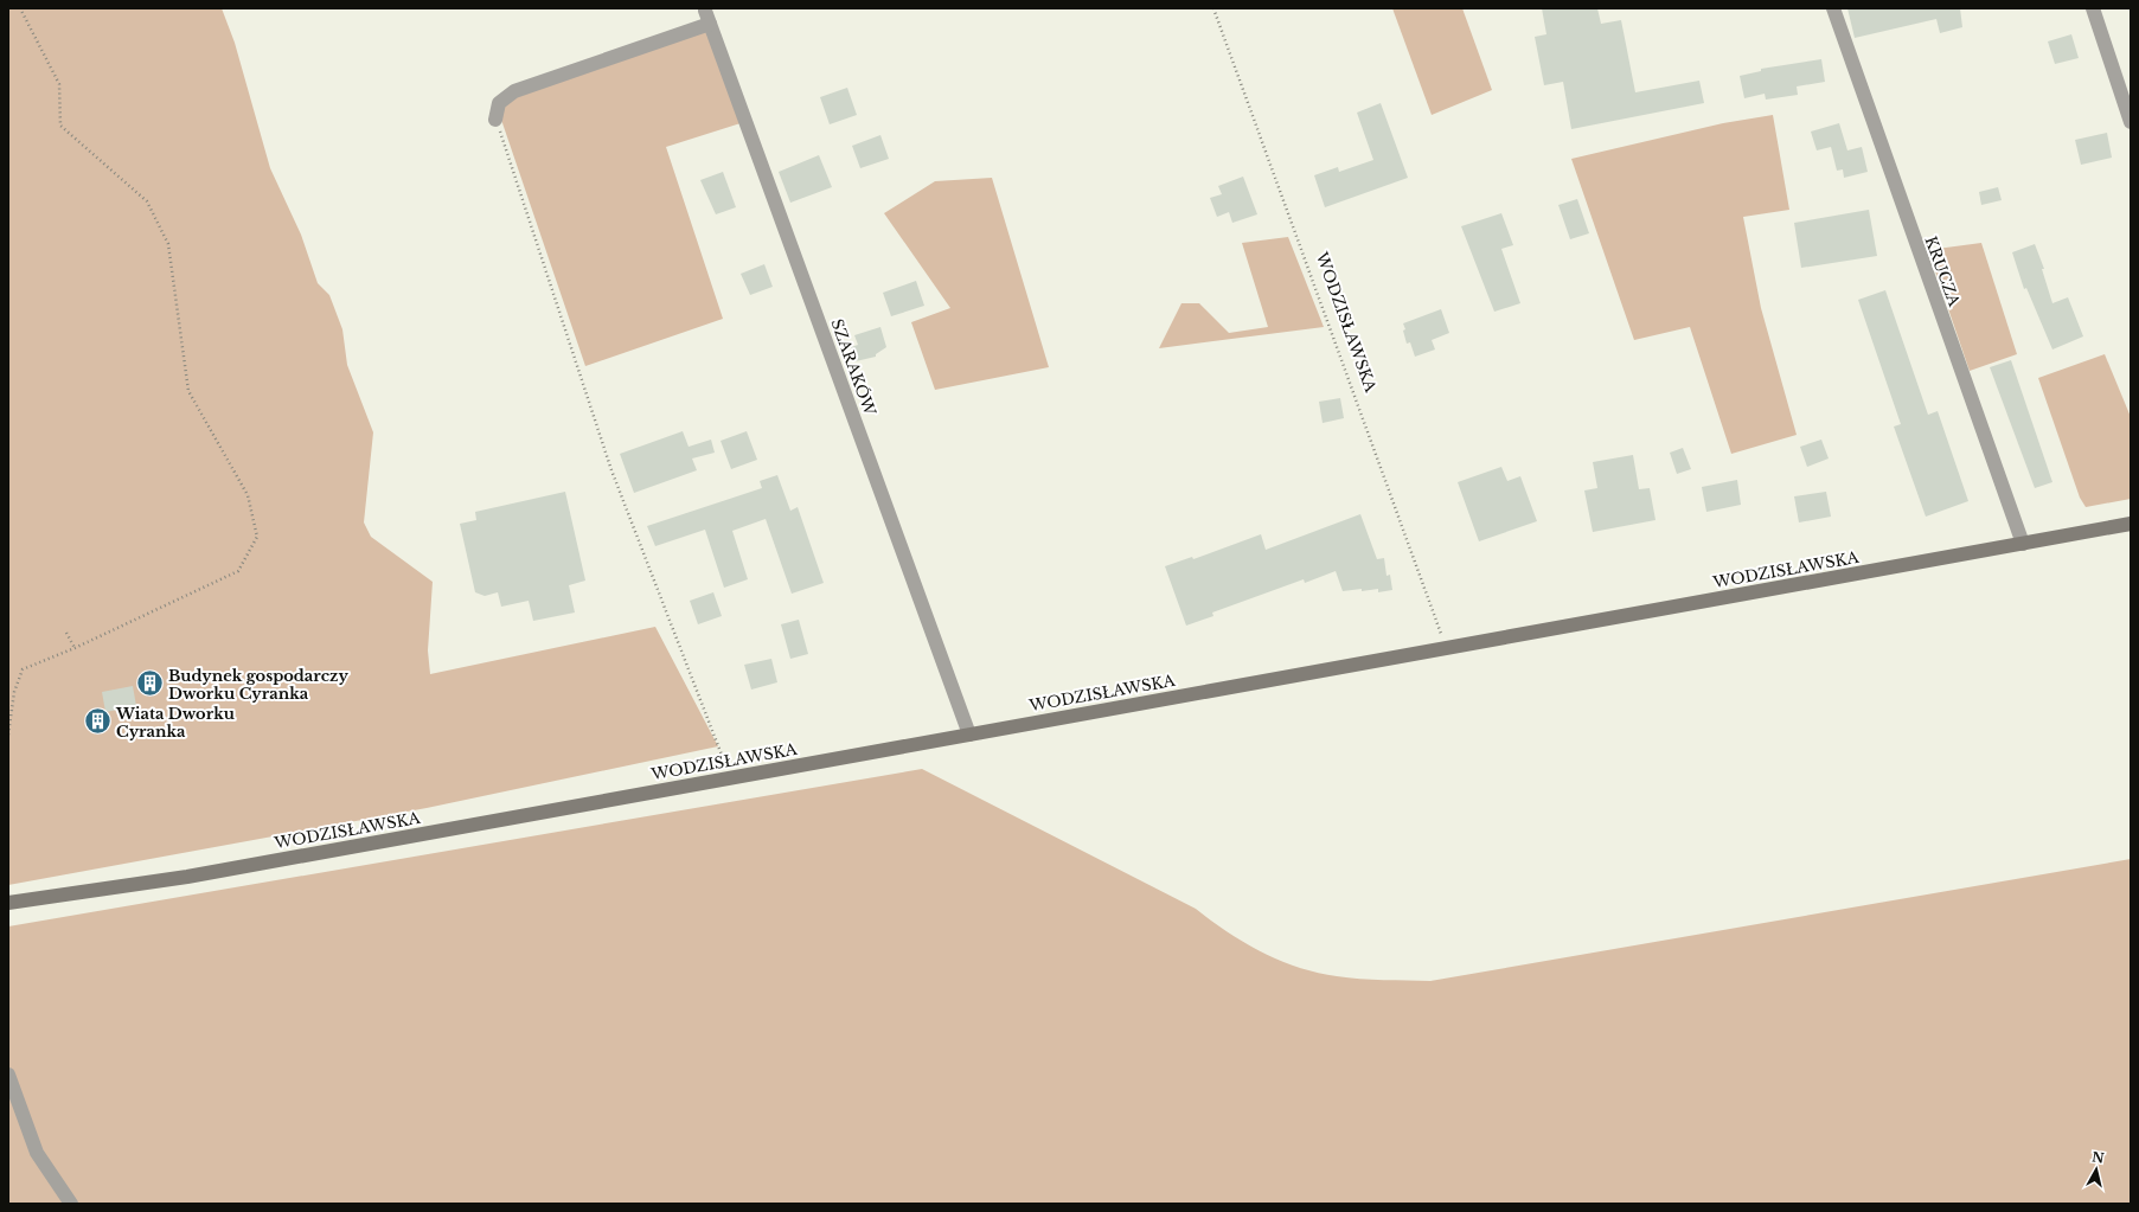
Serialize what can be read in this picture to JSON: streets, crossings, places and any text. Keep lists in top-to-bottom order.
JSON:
{
  "streets": {
    "main road": ["WODZISŁAWSKA"],
    "street": ["KRUCZA", "SZARAKÓW"]
  },
  "crossings": [
    ["KRUCZA", "WODZISŁAWSKA"],
    ["WODZISŁAWSKA", "SZARAKÓW"]
  ],
  "places": {
    "building": ["Budynek gospodarczy Dworku Cyranka", "Wiata Dworku Cyranka"]
  },
  "north": "top"
}
